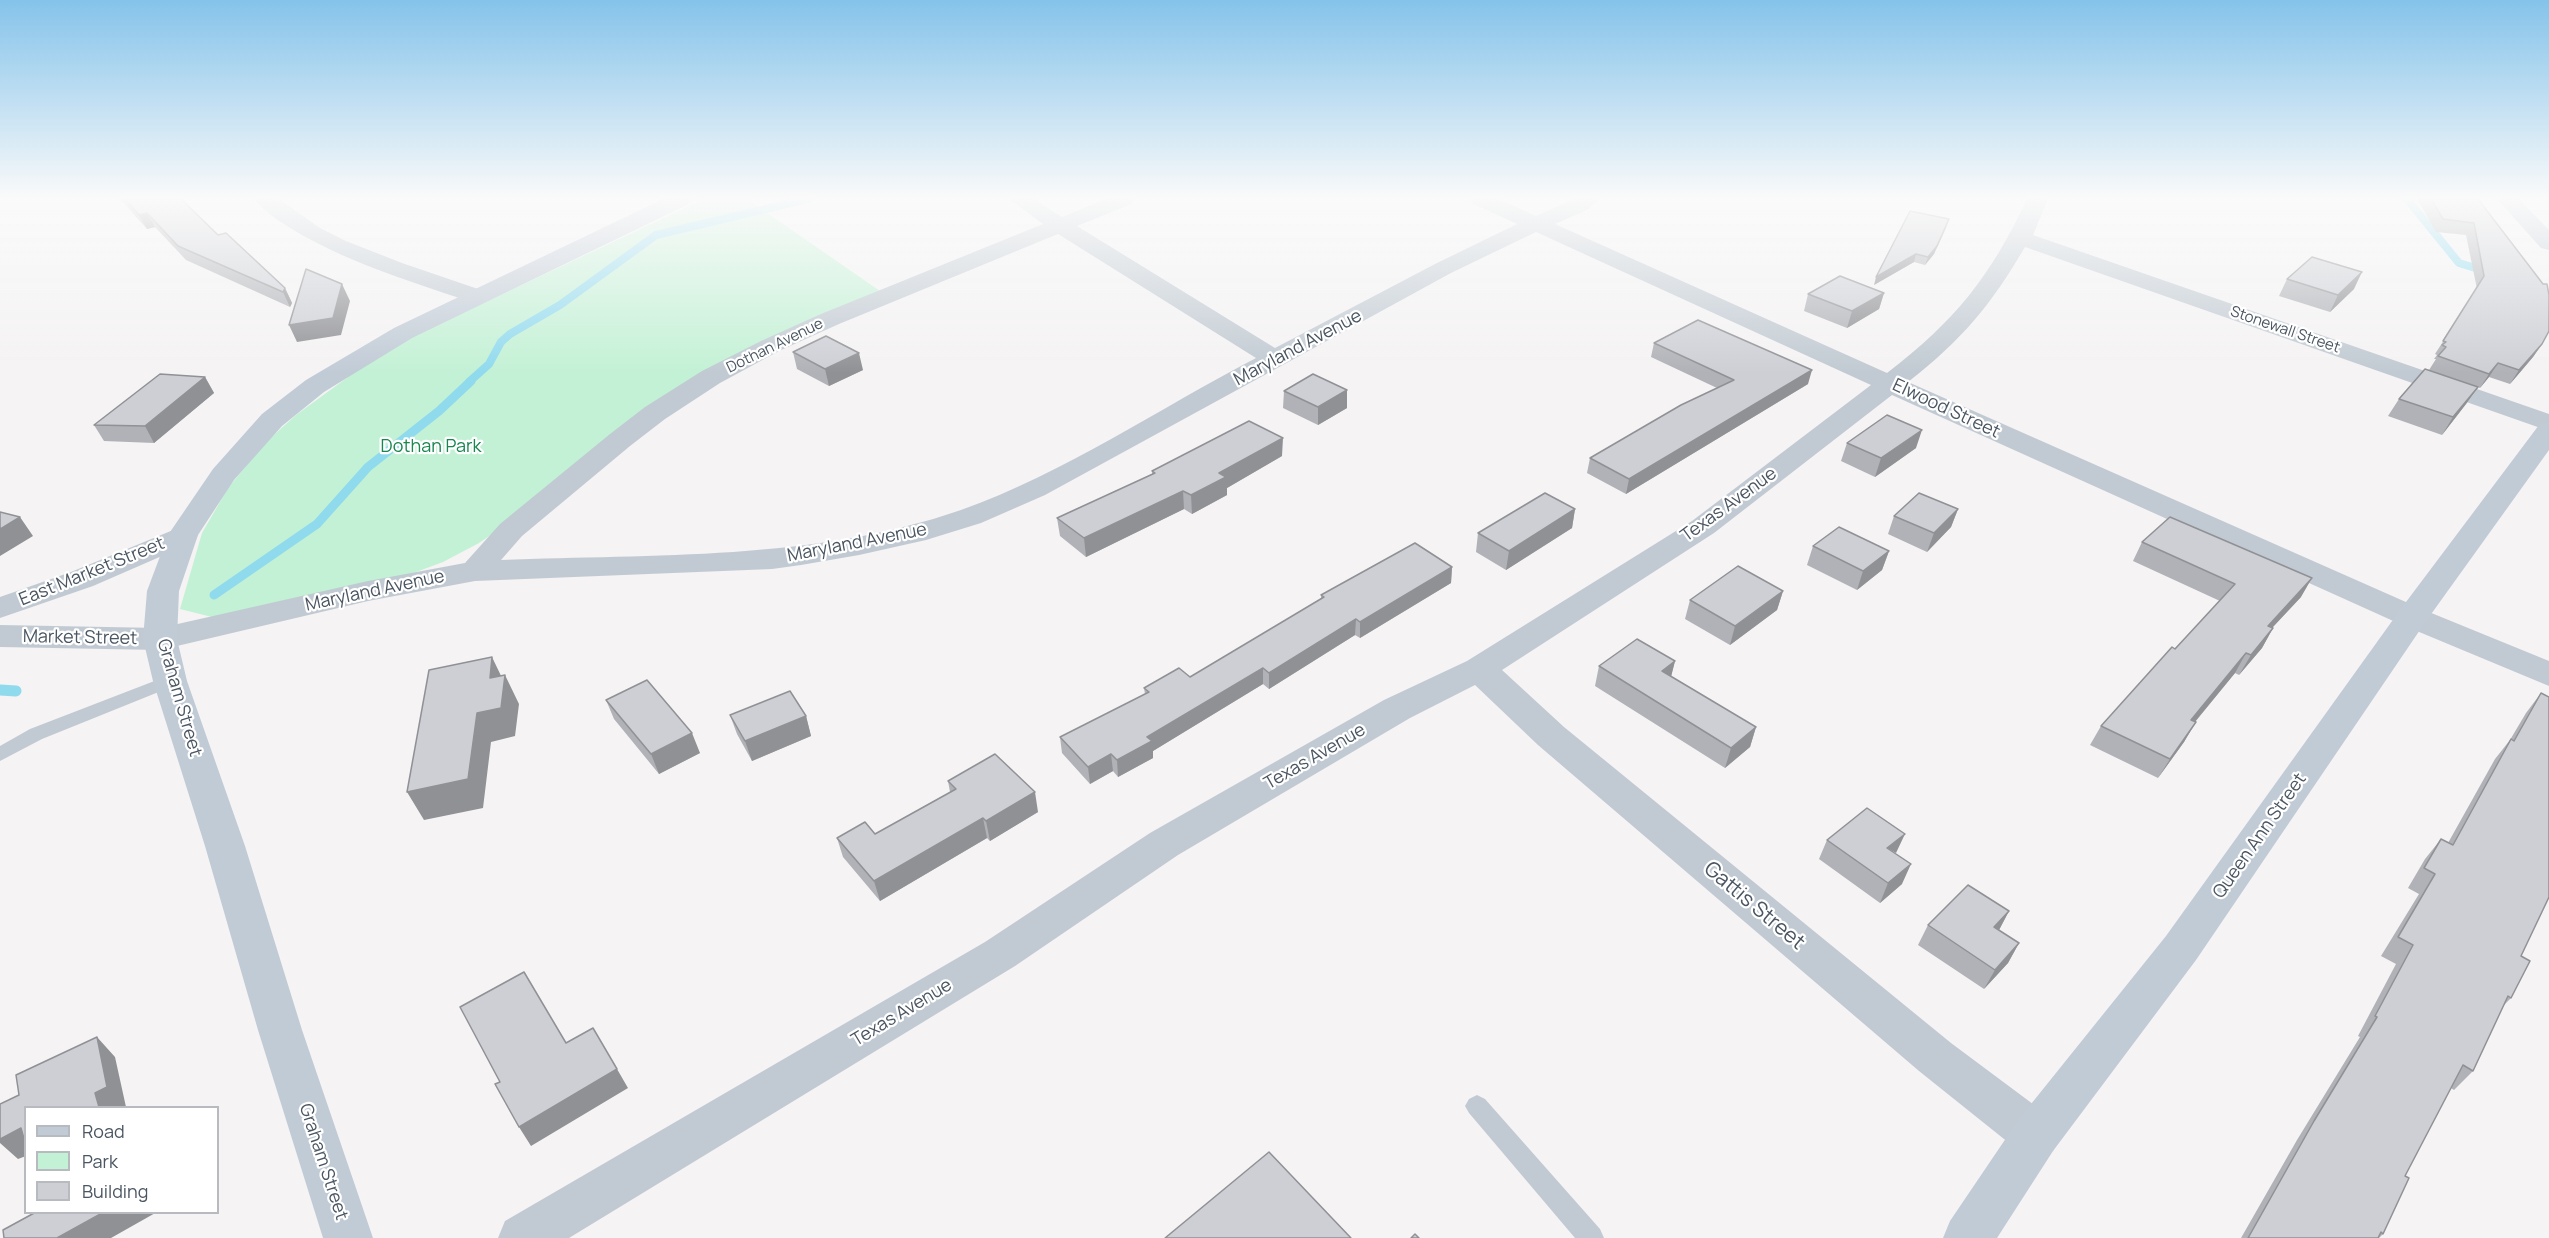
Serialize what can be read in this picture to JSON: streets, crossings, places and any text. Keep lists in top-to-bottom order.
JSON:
{
  "streets": {
    "street": [
      "Stonewall Street",
      "Dothan Avenue",
      "Maryland Avenue",
      "Elwood Street",
      "Texas Avenue",
      "East Market Street",
      "Market Street",
      "Graham Street",
      "Queen Ann Street",
      "Gattis Street"
    ]
  },
  "crossings": [
    ["Dothan Avenue", "Maryland Avenue"],
    ["Maryland Avenue", "Market Street"],
    ["Maryland Avenue", "Graham Street"],
    ["Elwood Street", "Texas Avenue"],
    ["Elwood Street", "Queen Ann Street"],
    ["Texas Avenue", "Gattis Street"],
    ["East Market Street", "Graham Street"],
    ["Market Street", "Graham Street"],
    ["Queen Ann Street", "Gattis Street"]
  ],
  "parks": ["Dothan Park"],
  "legend": ["Road", "Park", "Building"]
}
